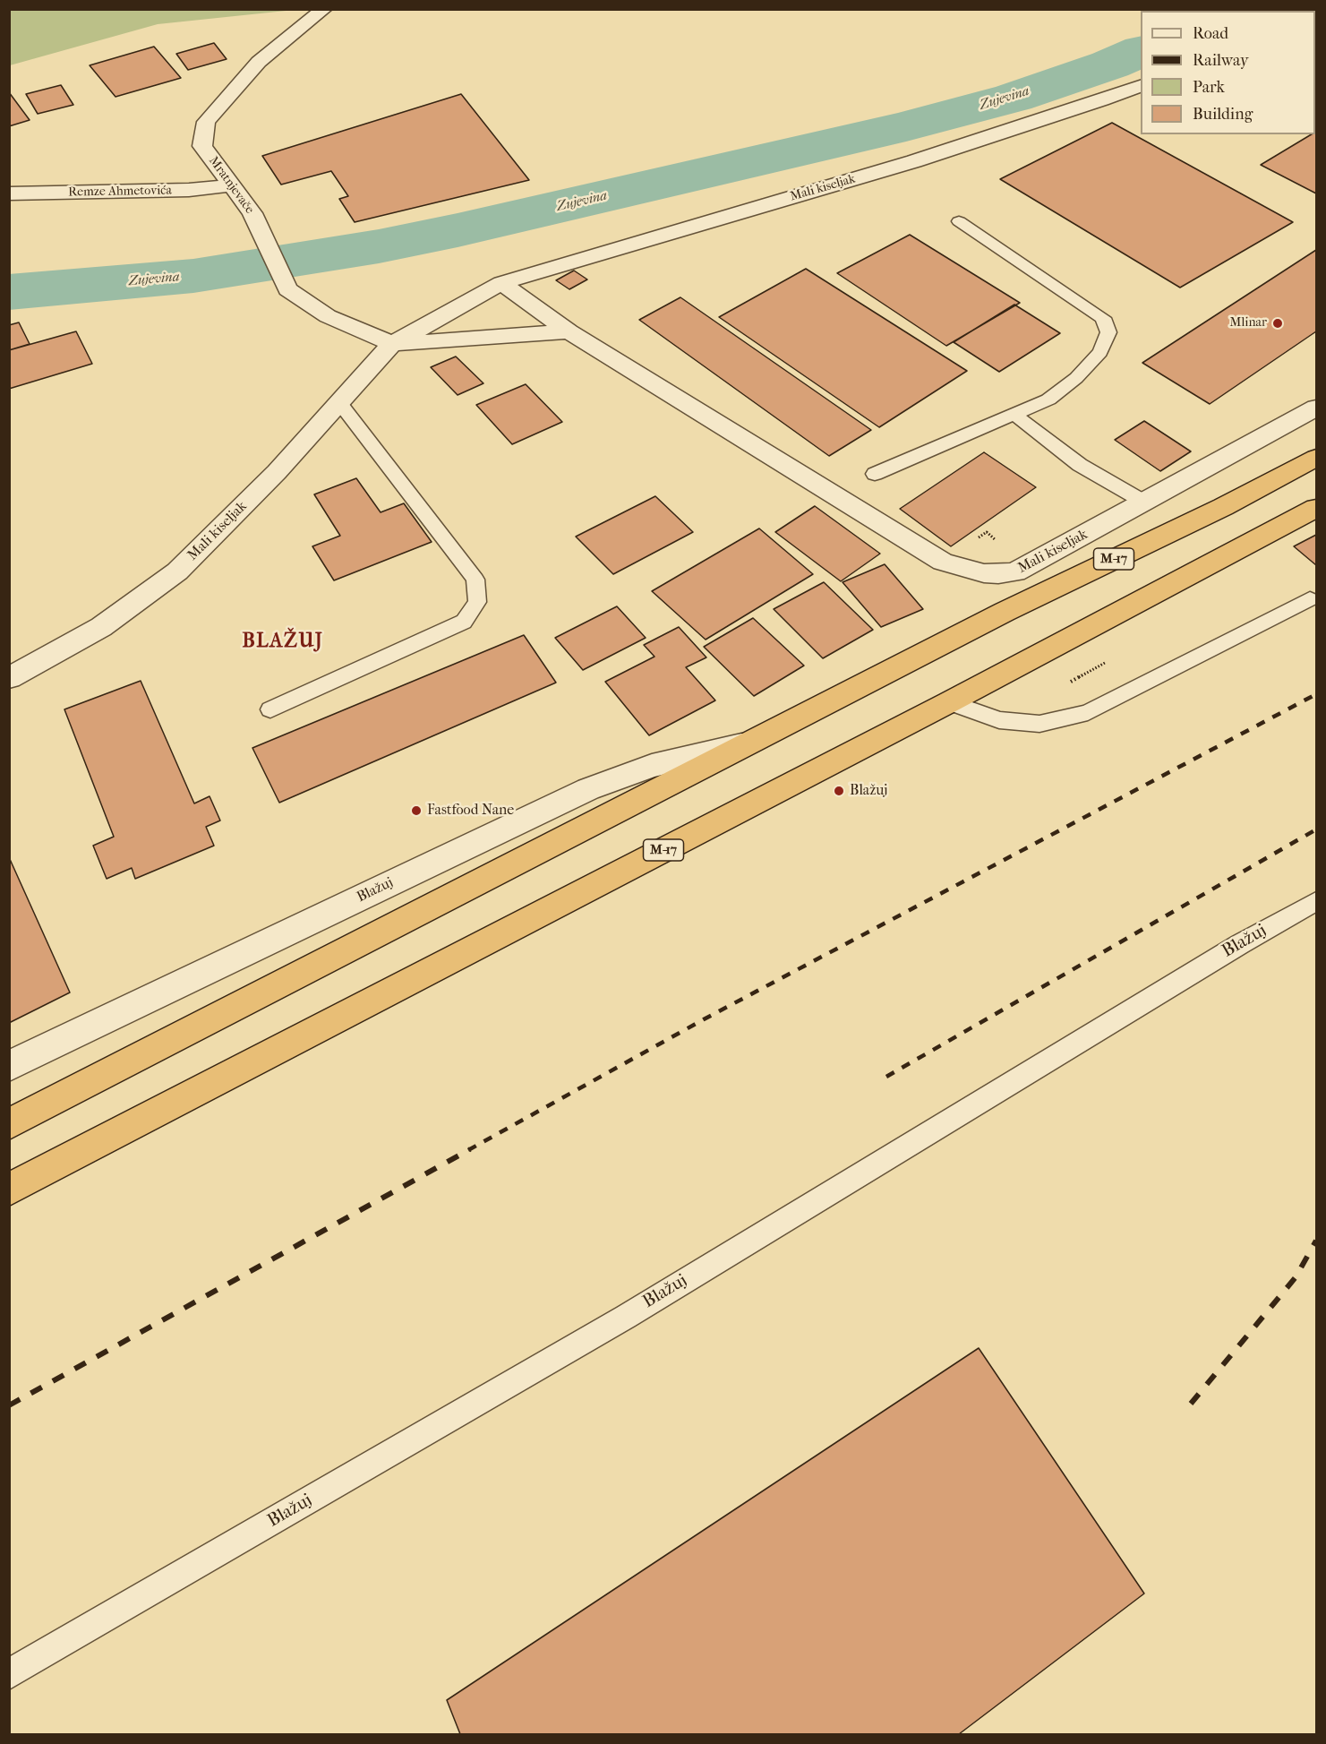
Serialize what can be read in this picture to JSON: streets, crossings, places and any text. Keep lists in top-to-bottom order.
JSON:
{
  "streets": {
    "highway": ["M-17"],
    "street": [
      "Mratnjevače",
      "Mali kiseljak",
      "Remze Ahmetovića",
      "Blažuj"
    ]
  },
  "crossings": [
    ["Mratnjevače", "Mali kiseljak"],
    ["Mratnjevače", "Remze Ahmetovića"],
    ["M-17", "Blažuj"]
  ],
  "districts": ["BLAŽUJ"],
  "water": ["Zujevina"],
  "places": ["Mlinar", "Blažuj", "Fastfood Nane"],
  "legend": [
    "Road",
    "Railway",
    "Park",
    "Building"
  ]
}
